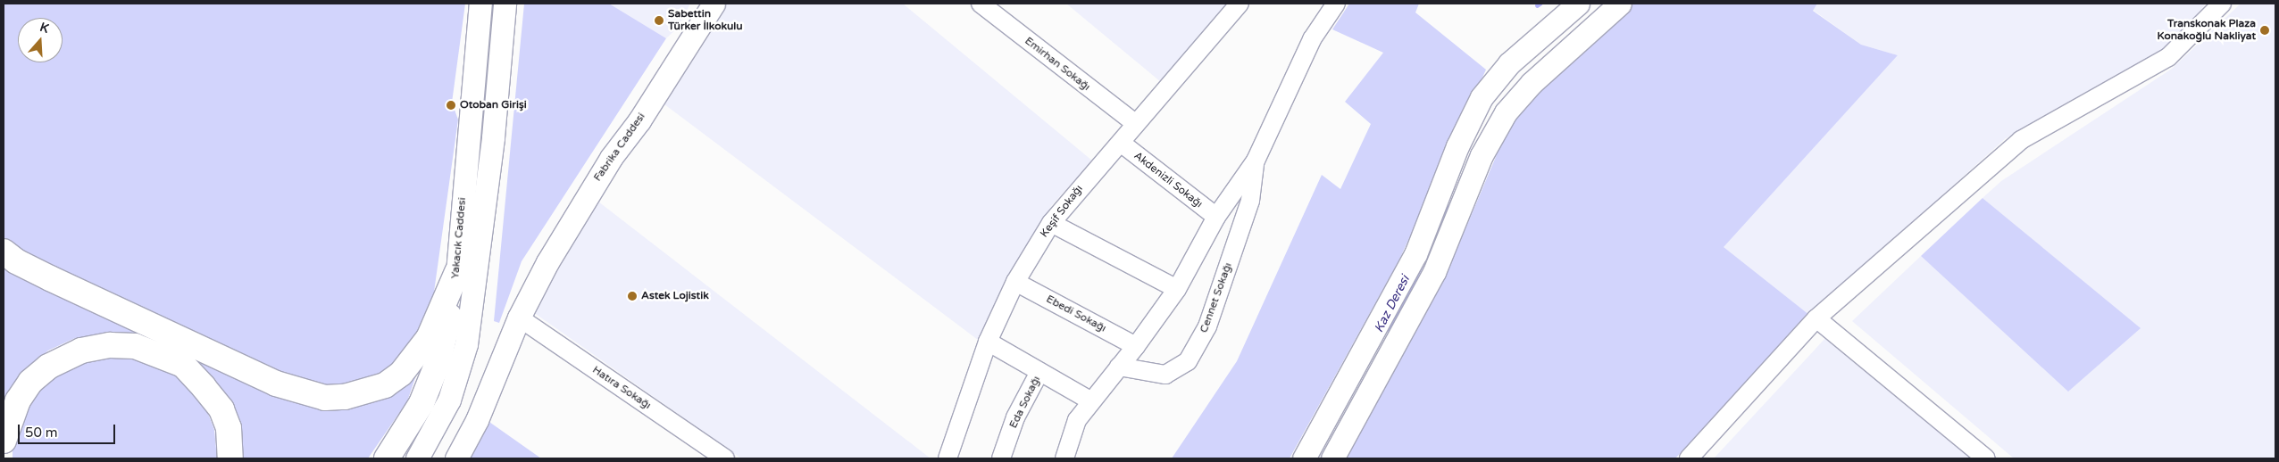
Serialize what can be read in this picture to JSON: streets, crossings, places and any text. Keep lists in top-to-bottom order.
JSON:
{
  "streets": {
    "highway": ["Yakacık Caddesi"],
    "main road": ["Fabrika Caddesi"],
    "street": [
      "Emirhan Sokağı",
      "Akdenizli Sokağı",
      "Keşif Sokağı",
      "Cennet Sokağı",
      "Ebedi Sokağı",
      "Hatıra Sokağı",
      "Eda Sokağı"
    ]
  },
  "crossings": [
    ["Emirhan Sokağı", "Keşif Sokağı"],
    ["Fabrika Caddesi", "Hatıra Sokağı"],
    ["Akdenizli Sokağı", "Keşif Sokağı"],
    ["Keşif Sokağı", "Ebedi Sokağı"]
  ],
  "water": ["Kaz Deresi"],
  "places": [
    "Sabettin Türker İlkokulu",
    "Transkonak Plaza Konakoğlu Nakliyat",
    "Otoban Girişi",
    "Astek Lojistik"
  ],
  "scale_bar": "50 m",
  "north": "top"
}
